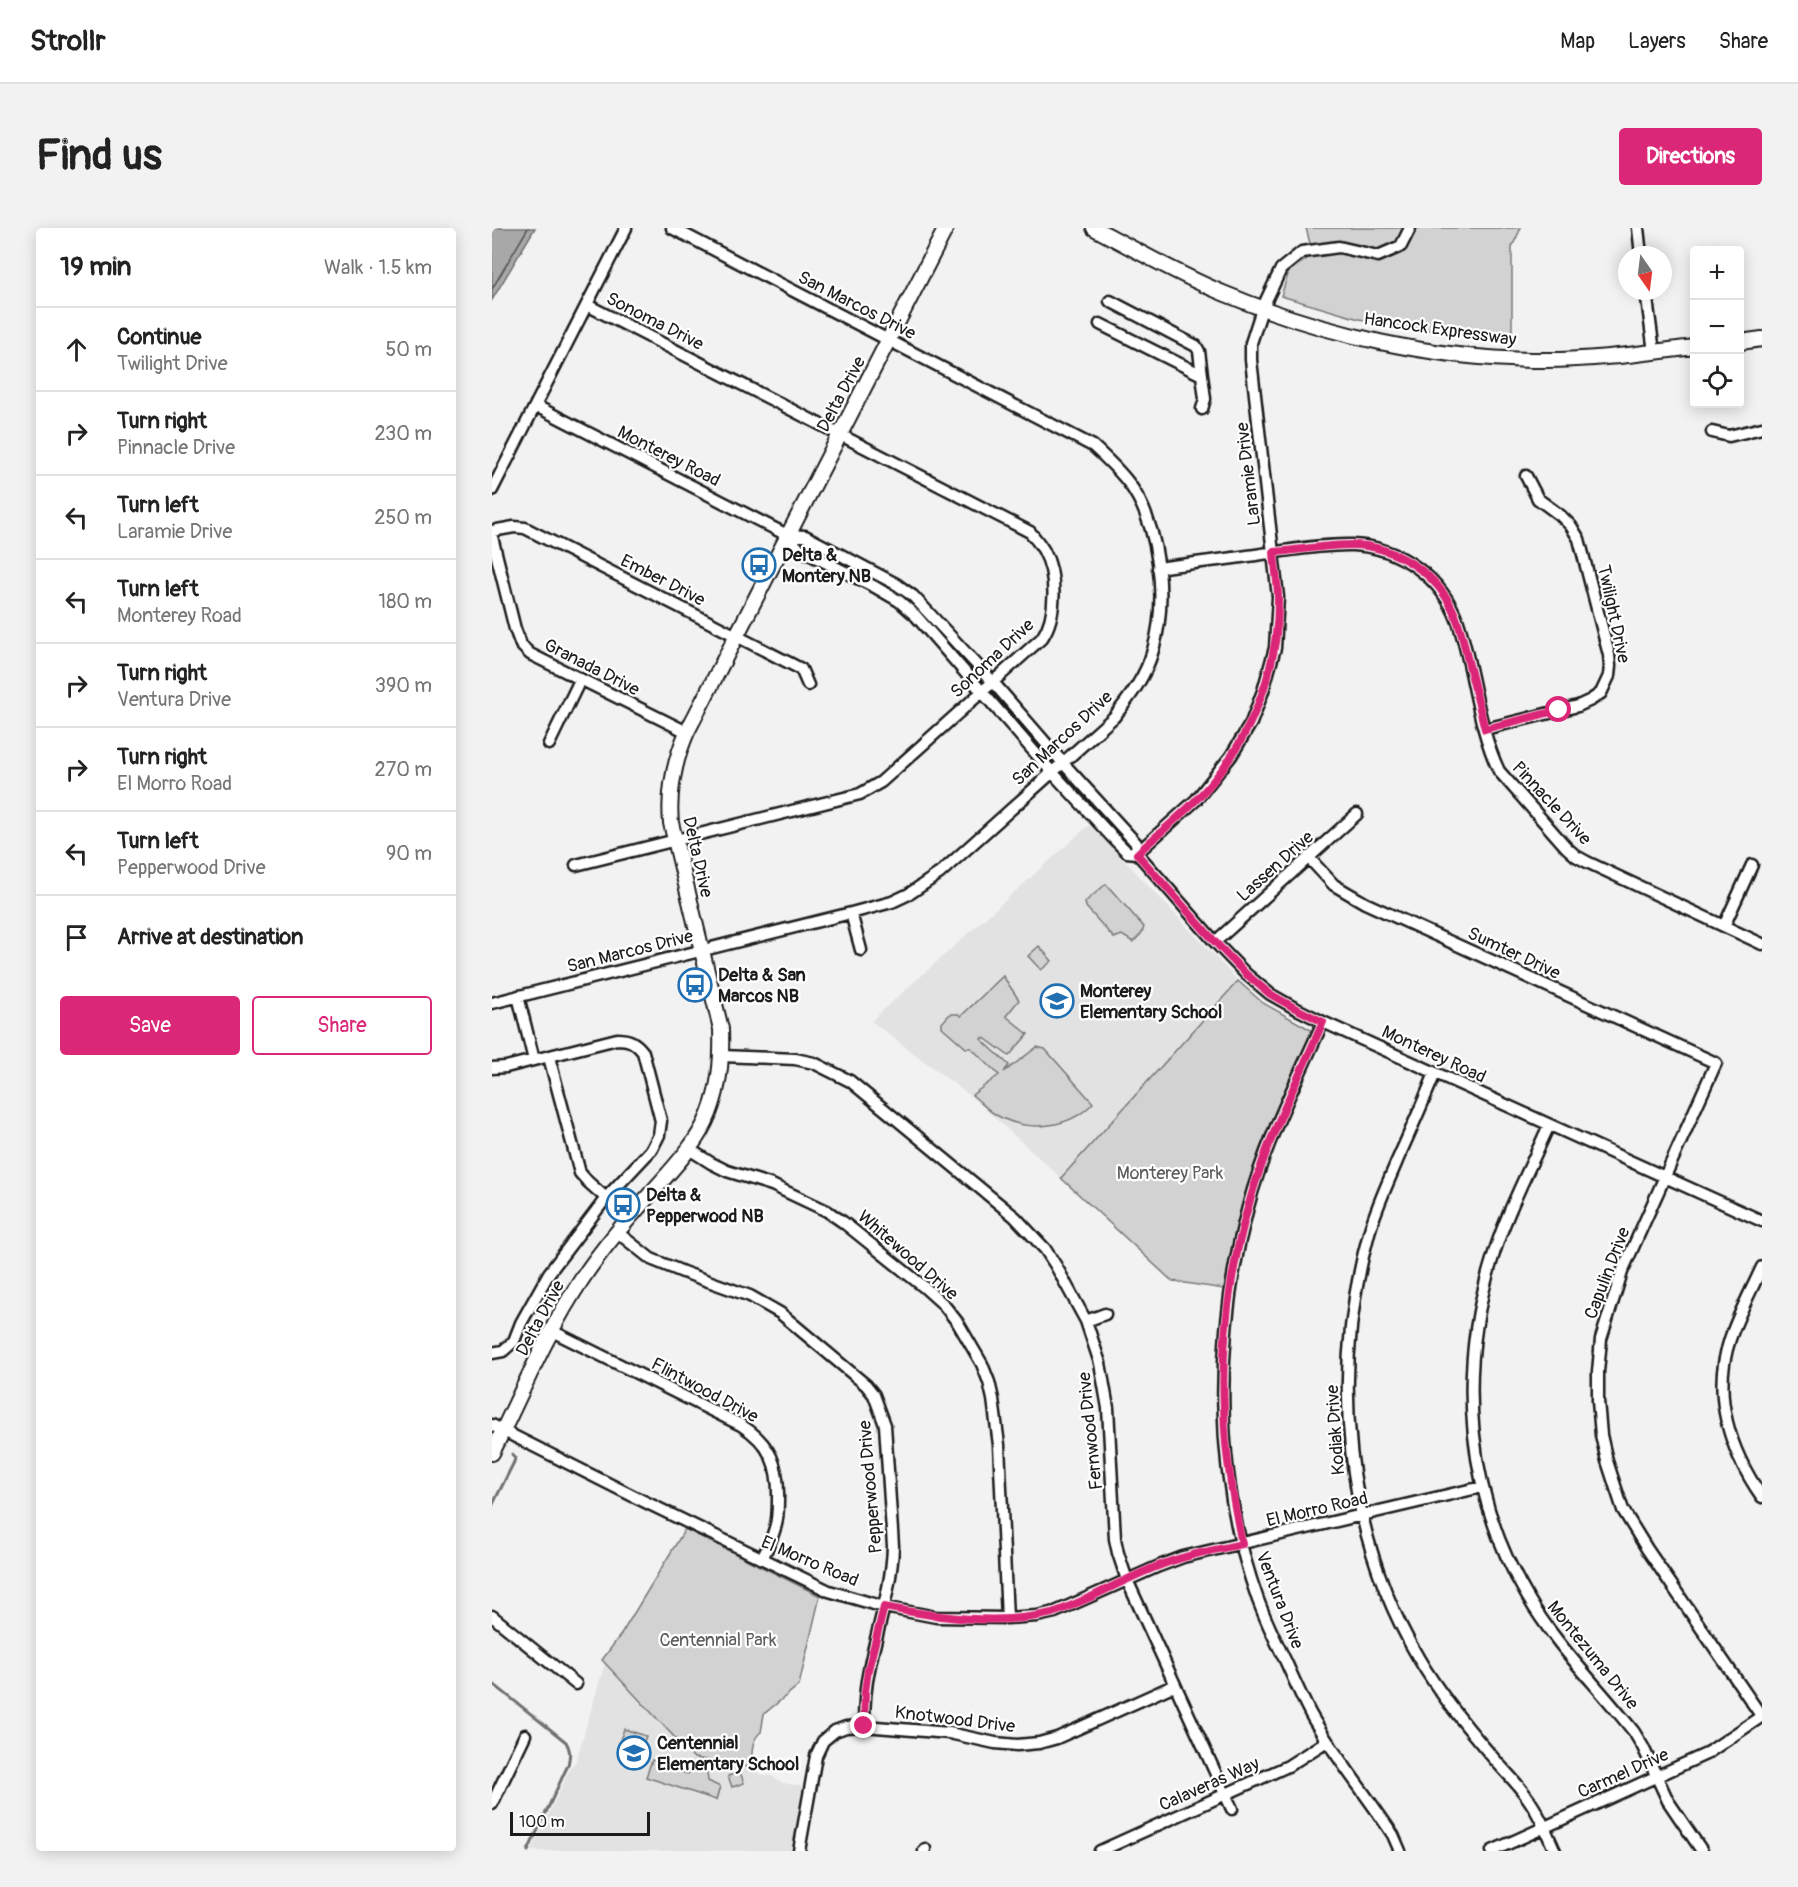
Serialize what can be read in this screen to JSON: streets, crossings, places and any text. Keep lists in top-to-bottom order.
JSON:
{
  "streets": {
    "main road": ["Hancock Expressway", "Delta Drive"],
    "street": [
      "San Marcos Drive",
      "Sonoma Drive",
      "Monterey Road",
      "Laramie Drive",
      "Ember Drive",
      "Twilight Drive",
      "Granada Drive",
      "Pinnacle Drive",
      "Lassen Drive",
      "Sumter Drive",
      "Whitewood Drive",
      "Capulin Drive",
      "Flintwood Drive",
      "Kodiak Drive",
      "Fernwood Drive",
      "Pepperwood Drive",
      "El Morro Road",
      "Ventura Drive",
      "Montezuma Drive",
      "Knotwood Drive",
      "Carmel Drive",
      "Calaveras Way"
    ]
  },
  "crossings": [
    ["San Marcos Drive", "Delta Drive"],
    ["San Marcos Drive", "Monterey Road"],
    ["San Marcos Drive", "Pinnacle Drive"],
    ["Sonoma Drive", "Delta Drive"],
    ["Sonoma Drive", "Monterey Road"],
    ["Hancock Expressway", "Laramie Drive"],
    ["Delta Drive", "Monterey Road"],
    ["Delta Drive", "Ember Drive"],
    ["Delta Drive", "Granada Drive"],
    ["Delta Drive", "Whitewood Drive"],
    ["Delta Drive", "Flintwood Drive"],
    ["Delta Drive", "Fernwood Drive"],
    ["Delta Drive", "Pepperwood Drive"],
    ["Delta Drive", "El Morro Road"],
    ["Monterey Road", "Laramie Drive"],
    ["Monterey Road", "Lassen Drive"],
    ["Monterey Road", "Capulin Drive"],
    ["Monterey Road", "Kodiak Drive"],
    ["Monterey Road", "Ventura Drive"],
    ["Monterey Road", "Montezuma Drive"],
    ["Laramie Drive", "Pinnacle Drive"],
    ["Twilight Drive", "Pinnacle Drive"],
    ["Lassen Drive", "Sumter Drive"],
    ["Sumter Drive", "Capulin Drive"],
    ["Whitewood Drive", "El Morro Road"],
    ["Capulin Drive", "Carmel Drive"],
    ["Flintwood Drive", "El Morro Road"],
    ["Kodiak Drive", "El Morro Road"],
    ["Kodiak Drive", "Carmel Drive"],
    ["Fernwood Drive", "El Morro Road"],
    ["Fernwood Drive", "Knotwood Drive"],
    ["Fernwood Drive", "Calaveras Way"],
    ["Pepperwood Drive", "El Morro Road"],
    ["Pepperwood Drive", "Knotwood Drive"],
    ["El Morro Road", "Ventura Drive"],
    ["El Morro Road", "Montezuma Drive"],
    ["Ventura Drive", "Calaveras Way"],
    ["Montezuma Drive", "Carmel Drive"]
  ],
  "parks": ["Monterey Park", "Centennial Park"],
  "places": {
    "bus stop": ["Delta & Montery NB", "Delta & San Marcos NB", "Delta & Pepperwood NB"],
    "school or university": ["Monterey Elementary School", "Centennial Elementary School"]
  },
  "scale_bar": "100 m",
  "north": "bottom",
  "page": {
    "header": "Strollr",
    "nav": ["Map", "Layers", "Share"],
    "buttons": [
      "Directions",
      ["Save", "Share"]
    ],
    "title": "Find us",
    "heading": ["19 min", "Walk · 1.5 km"],
    "map_buttons": ["+", "−"],
    "list": [
      ["Continue", "Twilight Drive", "50 m"],
      ["Turn right", "Pinnacle Drive", "230 m"],
      ["Turn left", "Laramie Drive", "250 m"],
      ["Turn left", "Monterey Road", "180 m"],
      ["Turn right", "Ventura Drive", "390 m"],
      ["Turn right", "El Morro Road", "270 m"],
      ["Turn left", "Pepperwood Drive", "90 m"],
      "Arrive at destination"
    ],
    "scale": "100 m"
  }
}
